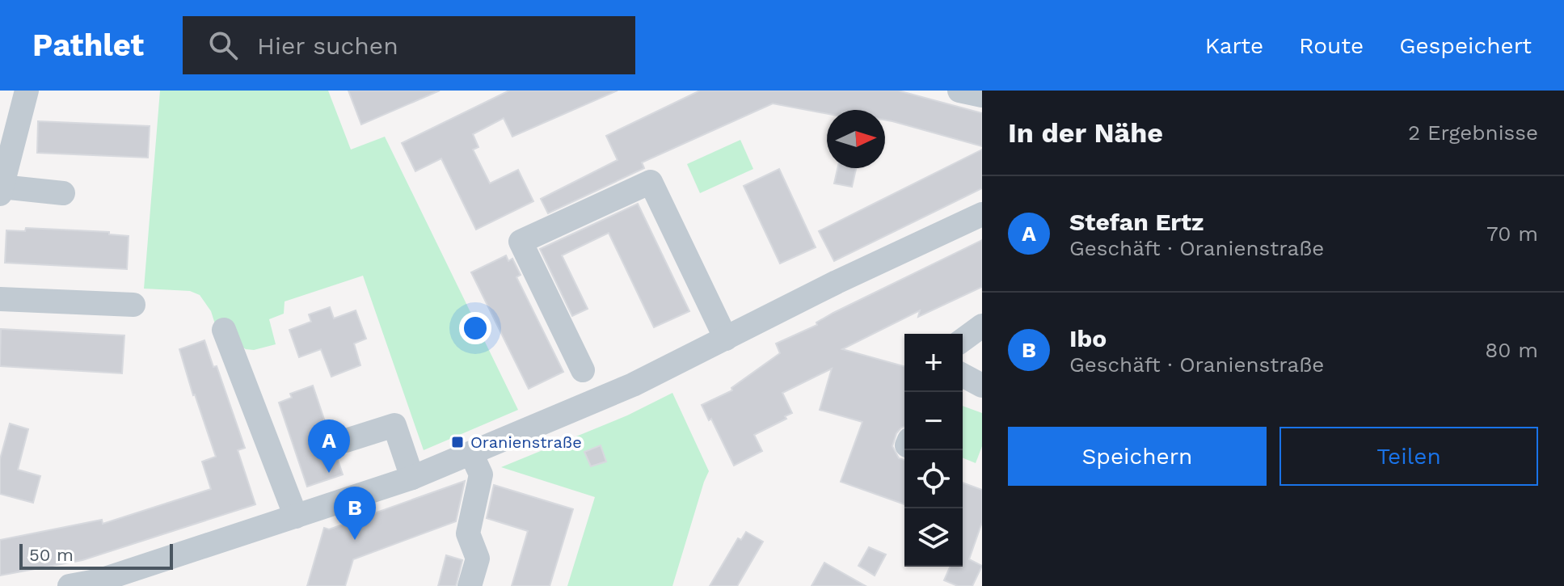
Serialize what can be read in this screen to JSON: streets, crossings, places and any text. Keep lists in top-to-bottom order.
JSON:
{
  "places": {
    "transit": ["Oranienstraße"]
  },
  "scale_bar": "50 m",
  "north": "right",
  "page": {
    "header": "Pathlet",
    "search": "Hier suchen",
    "nav": ["Karte", "Route", "Gespeichert"],
    "heading": ["In der Nähe", "2 Ergebnisse"],
    "list": [
      {
        "mark": "A",
        "name": "Stefan Ertz",
        "note": "Geschäft · Oranienstraße",
        "value": "70 m"
      },
      {
        "mark": "B",
        "name": "Ibo",
        "note": "Geschäft · Oranienstraße",
        "value": "80 m"
      }
    ],
    "map_buttons": ["+", "−"],
    "buttons": ["Speichern", "Teilen"],
    "pins": ["A", "B"],
    "scale": "50 m"
  }
}
